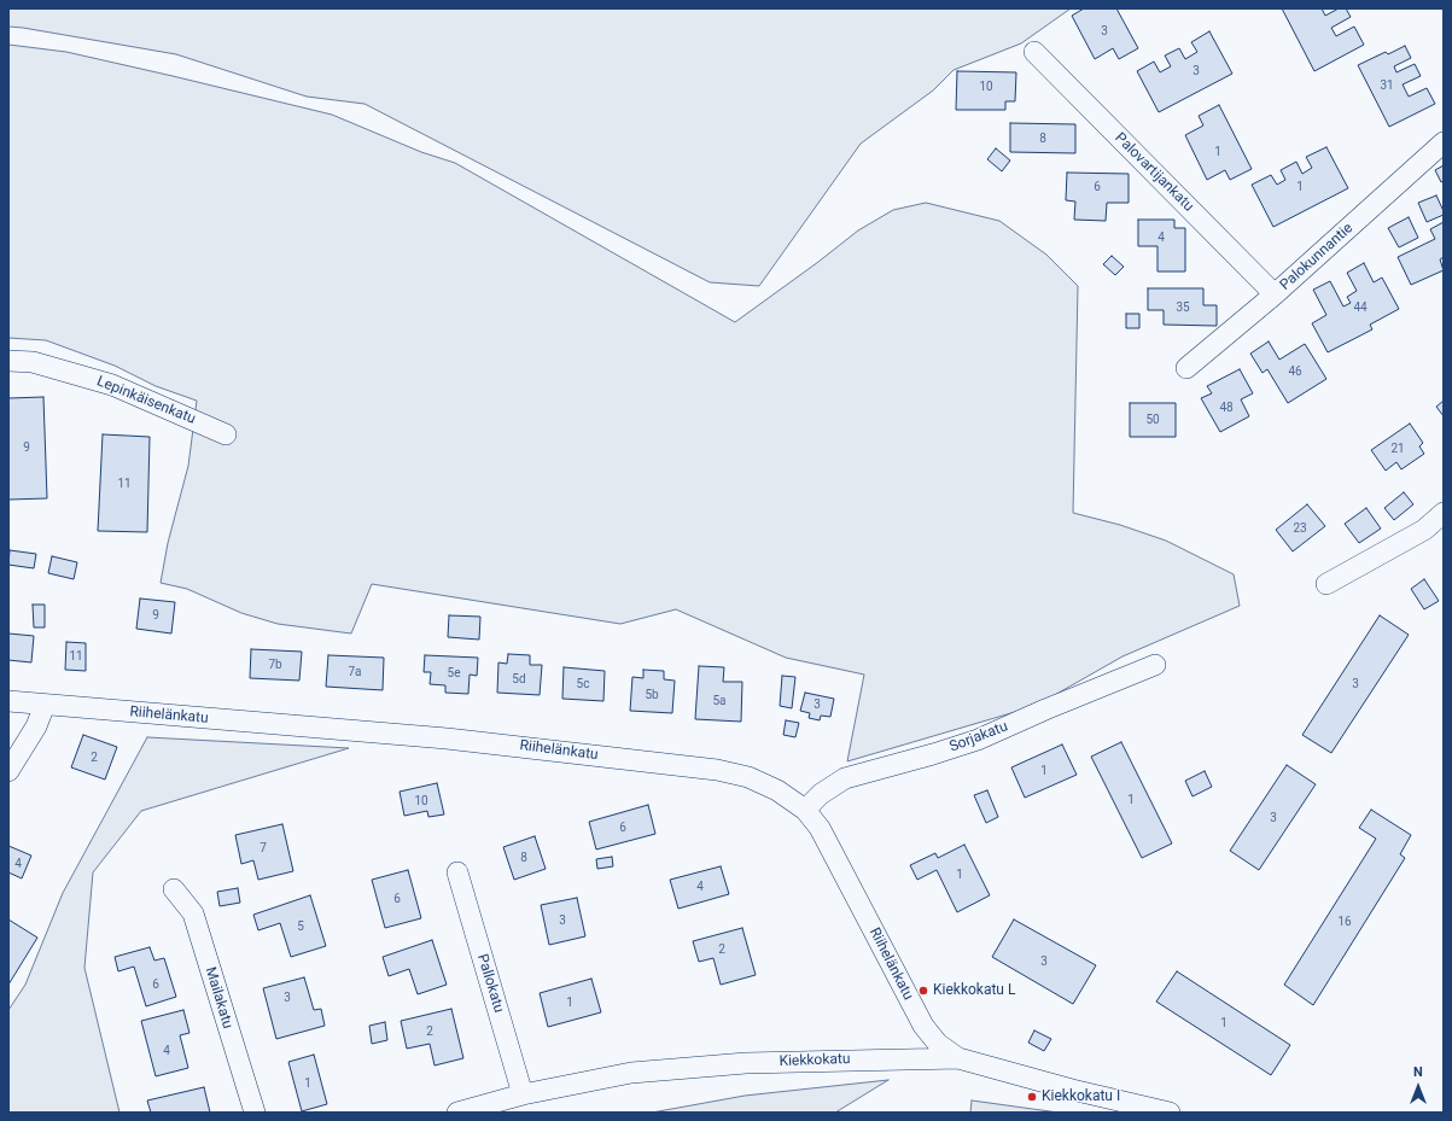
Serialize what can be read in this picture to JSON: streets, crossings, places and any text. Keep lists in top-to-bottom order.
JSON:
{
  "streets": {
    "street": [
      "Palovartijankatu",
      "Palokunnantie",
      "Lepinkäisenkatu",
      "Riihelänkatu",
      "Sorjakatu",
      "Pallokatu",
      "Mailakatu",
      "Kiekkokatu"
    ]
  },
  "crossings": [
    ["Palovartijankatu", "Palokunnantie"],
    ["Riihelänkatu", "Sorjakatu"],
    ["Riihelänkatu", "Kiekkokatu"],
    ["Pallokatu", "Kiekkokatu"]
  ],
  "places": ["Kiekkokatu L", "Kiekkokatu I"],
  "house_numbers": [
    "3",
    "3",
    "31",
    "10",
    "8",
    "1",
    "6",
    "1",
    "4",
    "35",
    "44",
    "46",
    "48",
    "50",
    "9",
    "21",
    "11",
    "23",
    "9",
    "11",
    "7b",
    "7a",
    "5e",
    "5d",
    "5c",
    "3",
    "5b",
    "5a",
    "3",
    "2",
    "1",
    "1",
    "10",
    "3",
    "6",
    "7",
    "8",
    "4",
    "1",
    "4",
    "6",
    "3",
    "16",
    "5",
    "2",
    "3",
    "6",
    "3",
    "1",
    "1",
    "2",
    "4",
    "1"
  ],
  "north": "top"
}
